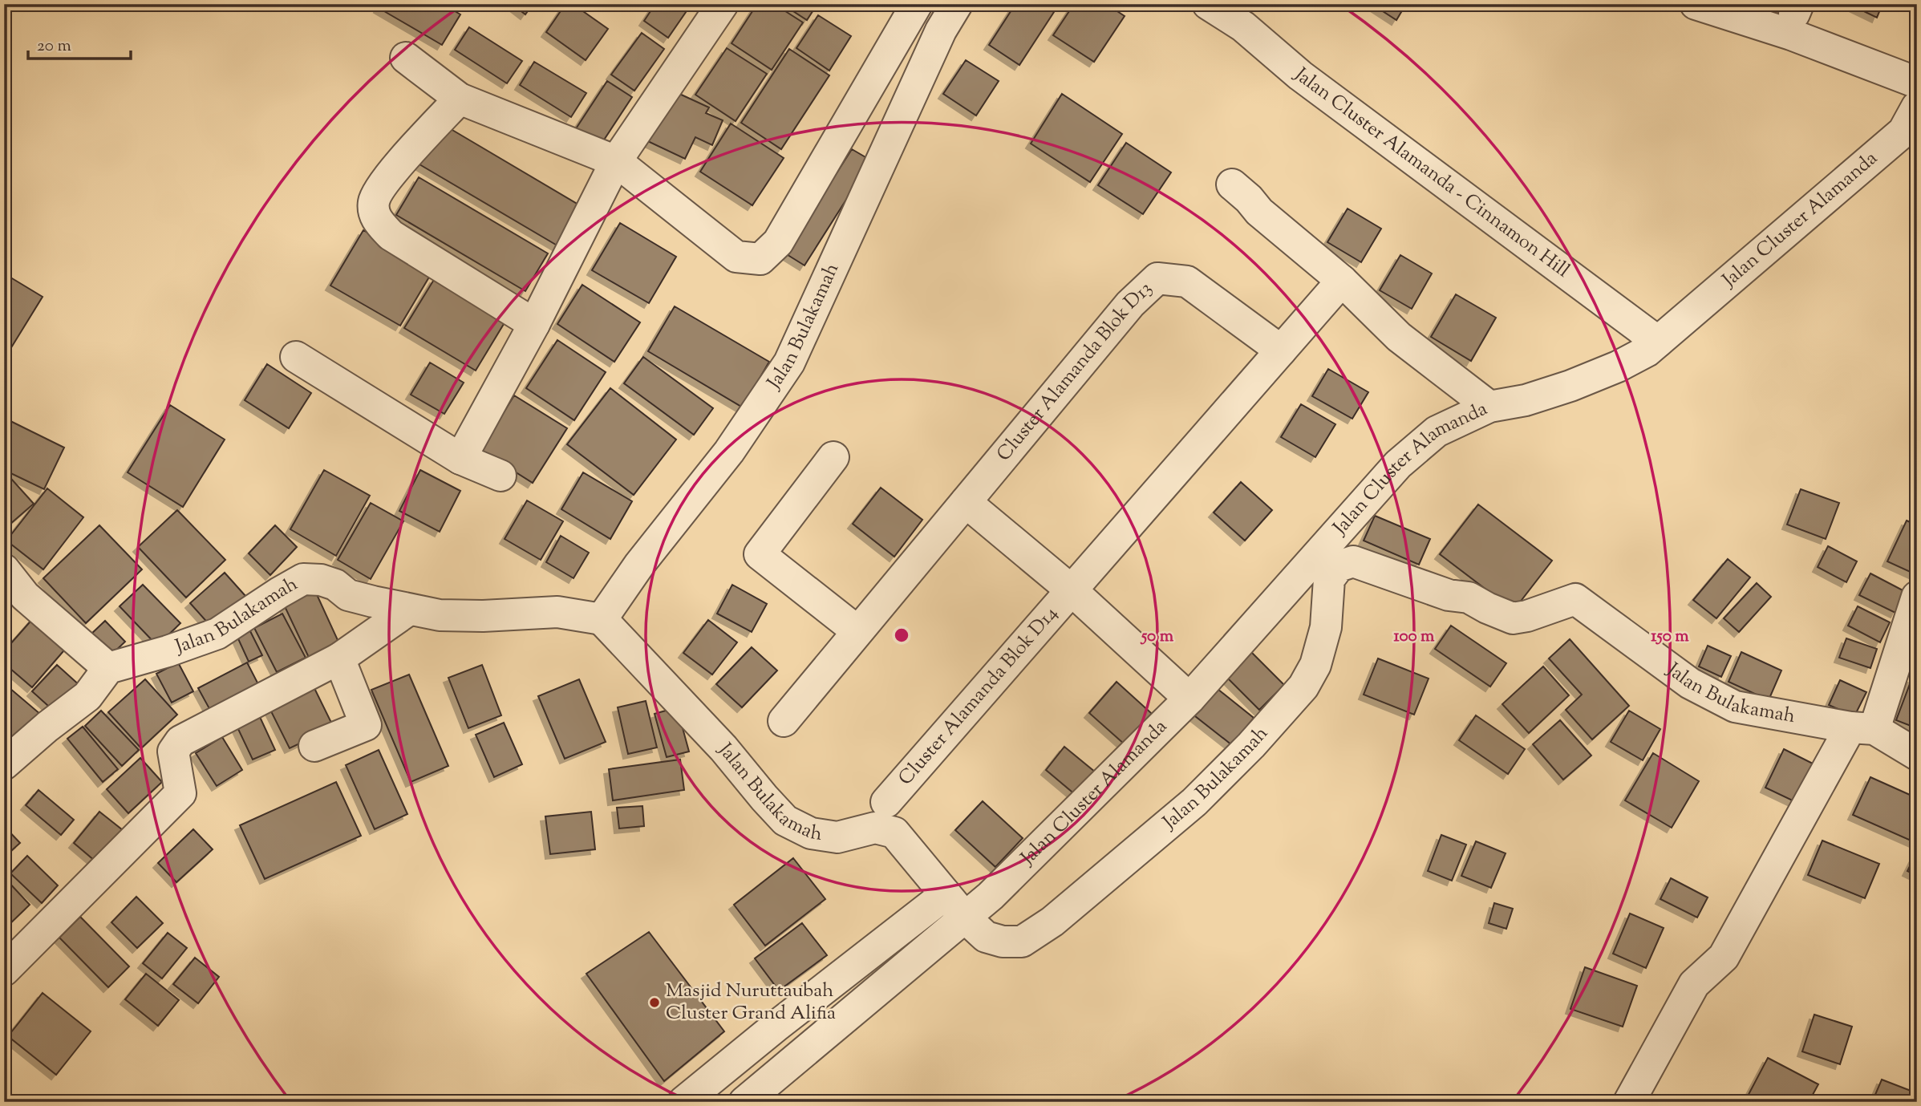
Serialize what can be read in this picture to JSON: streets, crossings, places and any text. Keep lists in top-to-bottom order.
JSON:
{
  "streets": {
    "street": [
      "Jalan Cluster Alamanda - Cinnamon Hill",
      "Jalan Cluster Alamanda",
      "Jalan Bulakamah",
      "Cluster Alamanda Blok D13",
      "Cluster Alamanda Blok D14"
    ]
  },
  "crossings": [
    ["Jalan Cluster Alamanda - Cinnamon Hill", "Jalan Cluster Alamanda"],
    ["Jalan Cluster Alamanda", "Jalan Bulakamah"]
  ],
  "places": ["Masjid Nuruttaubah Cluster Grand Alifia"],
  "scale_bar": "20 m",
  "rings": ["50 m", "100 m", "150 m"]
}
